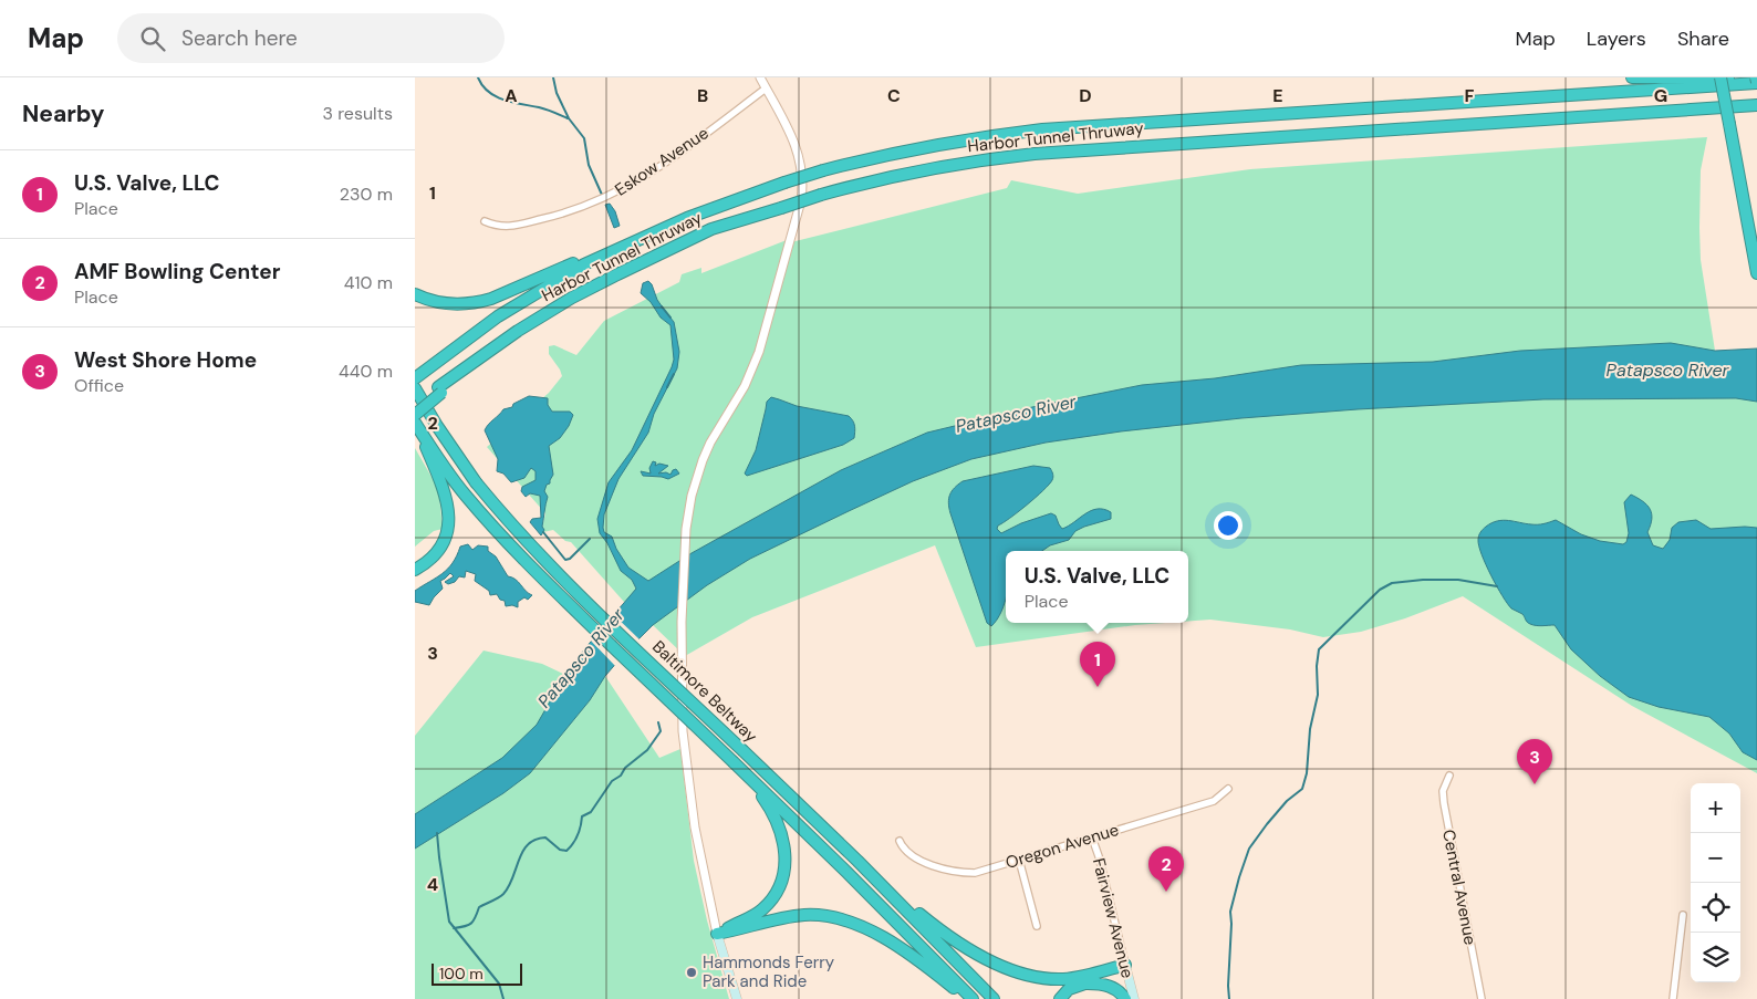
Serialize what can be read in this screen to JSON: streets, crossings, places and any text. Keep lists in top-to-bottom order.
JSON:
{
  "streets": {
    "highway": ["Harbor Tunnel Thruway", "Baltimore Beltway"],
    "main road": ["Fairview Avenue"],
    "street": ["Eskow Avenue", "Oregon Avenue", "Central Avenue"]
  },
  "crossings": [
    ["Oregon Avenue", "Fairview Avenue"]
  ],
  "water": ["Patapsco River"],
  "places": ["Hammonds Ferry Park and Ride"],
  "scale_bar": "100 m",
  "page": {
    "header": "Map",
    "search": "Search here",
    "nav": ["Map", "Layers", "Share"],
    "heading": ["Nearby", "3 results"],
    "list": [
      {
        "mark": "1",
        "name": "U.S. Valve, LLC",
        "note": "Place",
        "value": "230 m"
      },
      {
        "mark": "2",
        "name": "AMF Bowling Center",
        "note": "Place",
        "value": "410 m"
      },
      {
        "mark": "3",
        "name": "West Shore Home",
        "note": "Office",
        "value": "440 m"
      }
    ],
    "popup": ["U.S. Valve, LLC", "Place"],
    "pins": ["1", "3", "2"],
    "map_buttons": ["+", "−"],
    "scale": "100 m"
  },
  "grid": {
    "columns": [
      "A",
      "B",
      "C",
      "D",
      "E",
      "F",
      "G"
    ],
    "rows": [
      "1",
      "2",
      "3",
      "4"
    ]
  }
}
